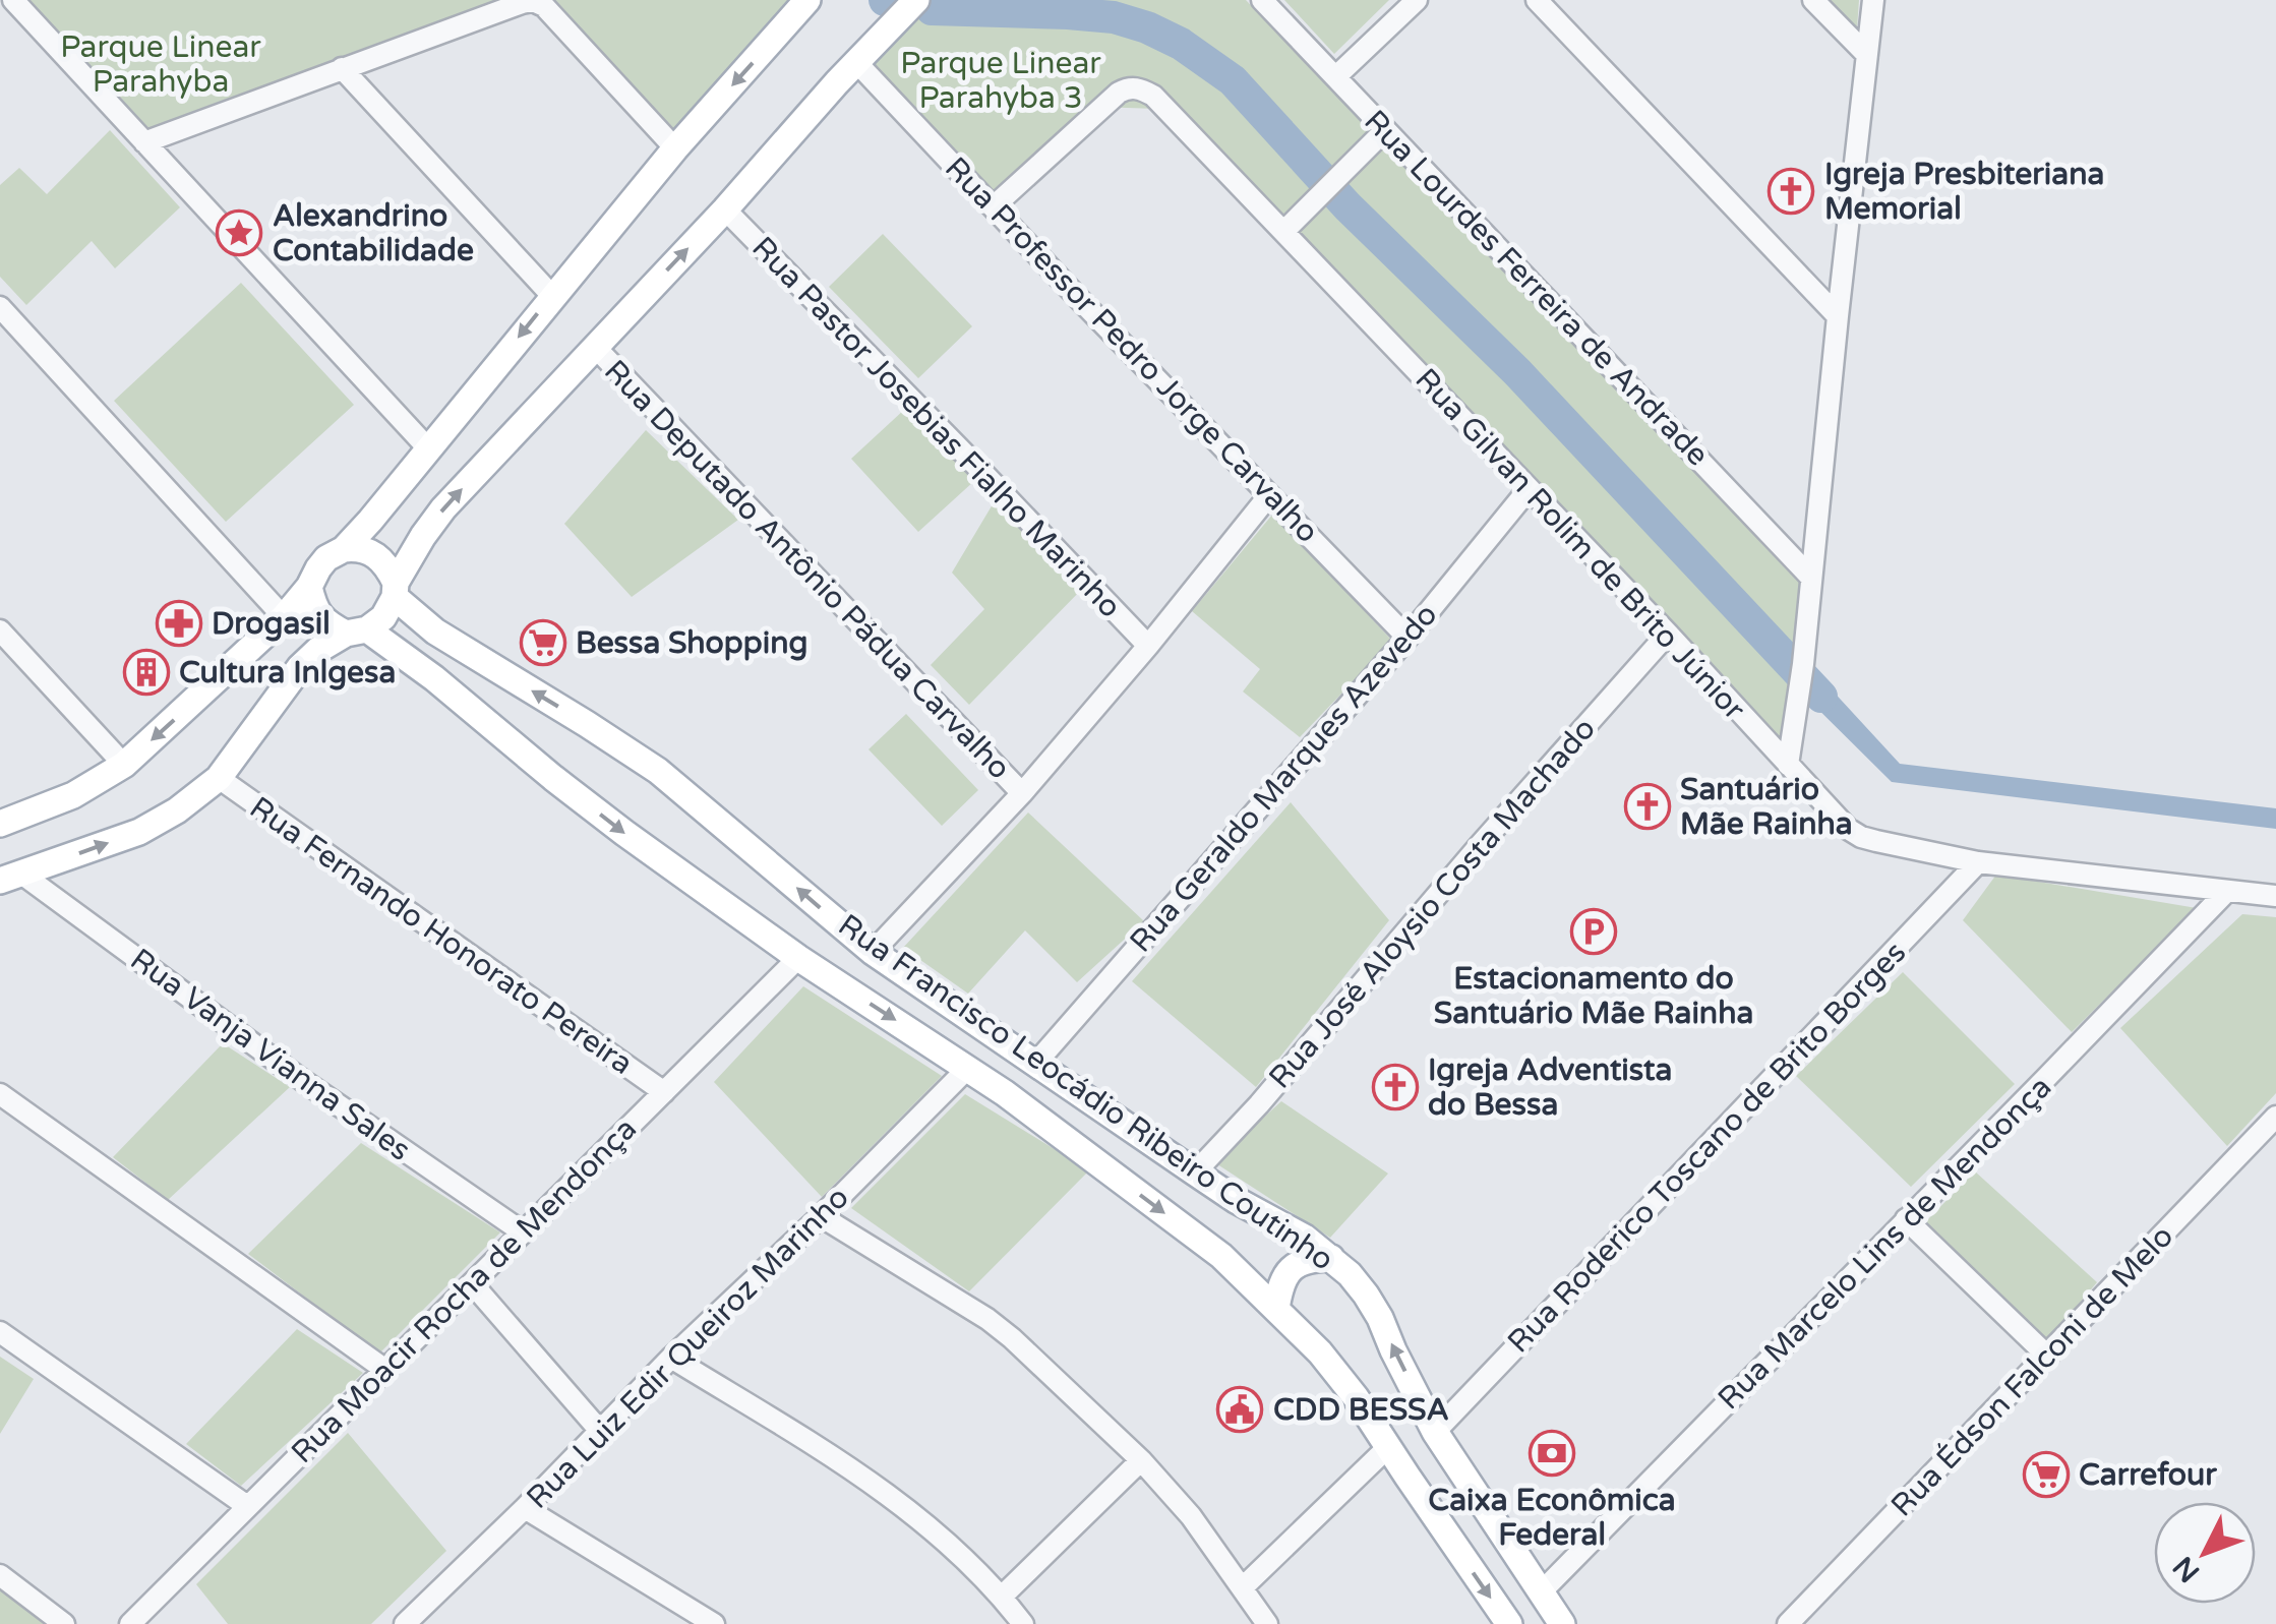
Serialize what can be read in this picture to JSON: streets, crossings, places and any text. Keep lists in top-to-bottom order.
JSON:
{
  "streets": {
    "main road": ["Rua Francisco Leocádio Ribeiro Coutinho"],
    "street": [
      "Rua Lourdes Ferreira de Andrade",
      "Rua Professor Pedro Jorge Carvalho",
      "Rua Pastor Josebias Fialho Marinho",
      "Rua Gilvan Rolim de Brito Júnior",
      "Rua Deputado Antônio Pádua Carvalho",
      "Rua Geraldo Marques Azevedo",
      "Rua José Aloysio Costa Machado",
      "Rua Fernando Honorato Pereira",
      "Rua Vanja Vianna Sales",
      "Rua Roderico Toscano de Brito Borges",
      "Rua Marcelo Lins de Mendonça",
      "Rua Moacir Rocha de Mendonça",
      "Rua Luiz Edir Queiroz Marinho",
      "Rua Édson Falconi de Melo"
    ]
  },
  "crossings": [
    ["Rua Professor Pedro Jorge Carvalho", "Rua Gilvan Rolim de Brito Júnior"],
    ["Rua Professor Pedro Jorge Carvalho", "Rua Geraldo Marques Azevedo"],
    ["Rua Gilvan Rolim de Brito Júnior", "Rua Geraldo Marques Azevedo"],
    ["Rua Gilvan Rolim de Brito Júnior", "Rua José Aloysio Costa Machado"],
    ["Rua Gilvan Rolim de Brito Júnior", "Rua Roderico Toscano de Brito Borges"],
    ["Rua Gilvan Rolim de Brito Júnior", "Rua Marcelo Lins de Mendonça"],
    ["Rua Geraldo Marques Azevedo", "Rua Francisco Leocádio Ribeiro Coutinho"],
    ["Rua José Aloysio Costa Machado", "Rua Francisco Leocádio Ribeiro Coutinho"],
    ["Rua Fernando Honorato Pereira", "Rua Moacir Rocha de Mendonça"],
    ["Rua Vanja Vianna Sales", "Rua Moacir Rocha de Mendonça"],
    ["Rua Francisco Leocádio Ribeiro Coutinho", "Rua Roderico Toscano de Brito Borges"],
    ["Rua Francisco Leocádio Ribeiro Coutinho", "Rua Marcelo Lins de Mendonça"],
    ["Rua Francisco Leocádio Ribeiro Coutinho", "Rua Moacir Rocha de Mendonça"],
    ["Rua Francisco Leocádio Ribeiro Coutinho", "Rua Luiz Edir Queiroz Marinho"]
  ],
  "parks": ["Parque Linear Parahyba", "Parque Linear Parahyba 3"],
  "places": {
    "church": ["Igreja Presbiteriana Memorial", "Santuário Mãe Rainha", "Igreja Adventista do Bessa"],
    "place": ["Alexandrino Contabilidade"],
    "pharmacy": ["Drogasil"],
    "supermarket": ["Bessa Shopping", "Carrefour"],
    "building": ["Cultura Inlgesa"],
    "parking": ["Estacionamento do Santuário Mãe Rainha"],
    "public building": ["CDD BESSA"],
    "bank": ["Caixa Econômica Federal"]
  },
  "north": "bottom left"
}
